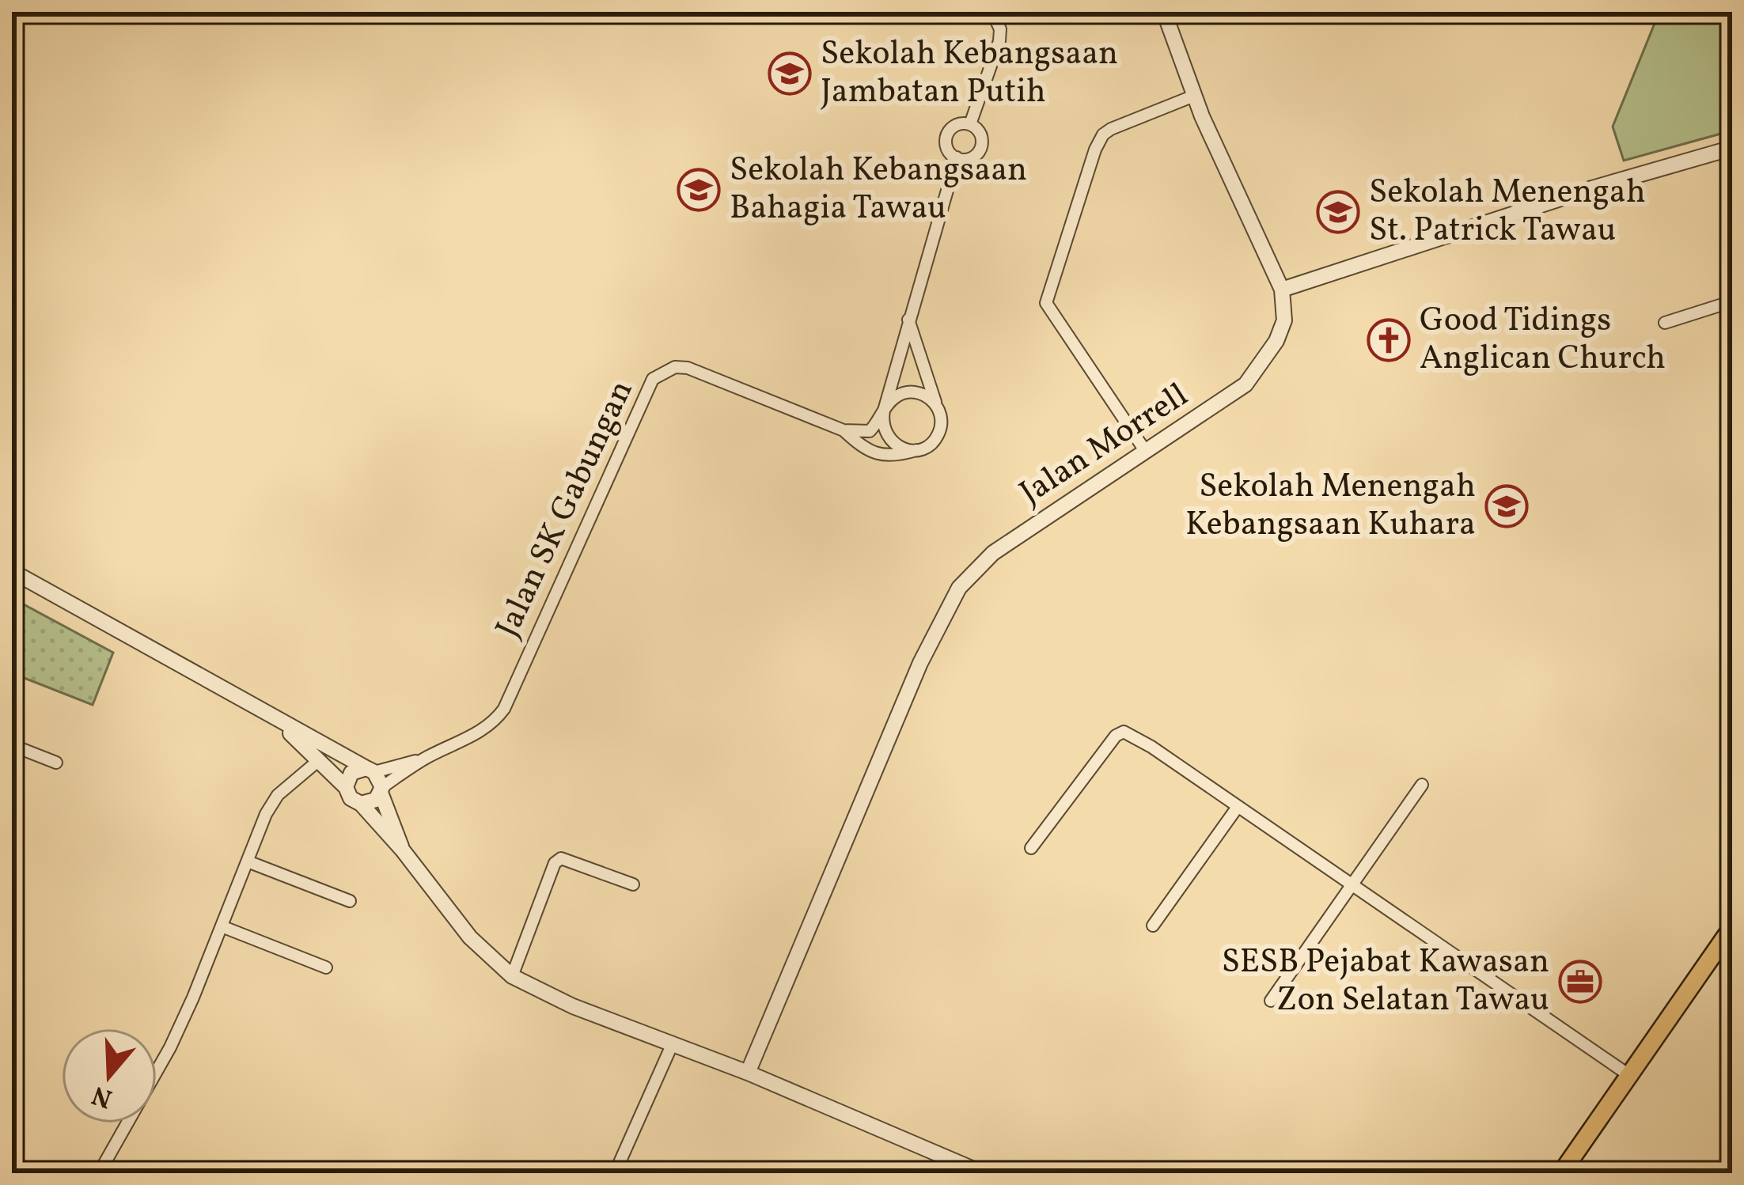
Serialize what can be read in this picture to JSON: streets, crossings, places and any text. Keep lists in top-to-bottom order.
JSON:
{
  "streets": {
    "street": ["Jalan Morrell", "Jalan SK Gabungan"]
  },
  "places": {
    "school or university": [
      "Sekolah Kebangsaan Jambatan Putih",
      "Sekolah Kebangsaan Bahagia Tawau",
      "Sekolah Menengah St. Patrick Tawau",
      "Sekolah Menengah Kebangsaan Kuhara"
    ],
    "church": ["Good Tidings Anglican Church"],
    "office": ["SESB Pejabat Kawasan Zon Selatan Tawau"]
  },
  "north": "bottom"
}
